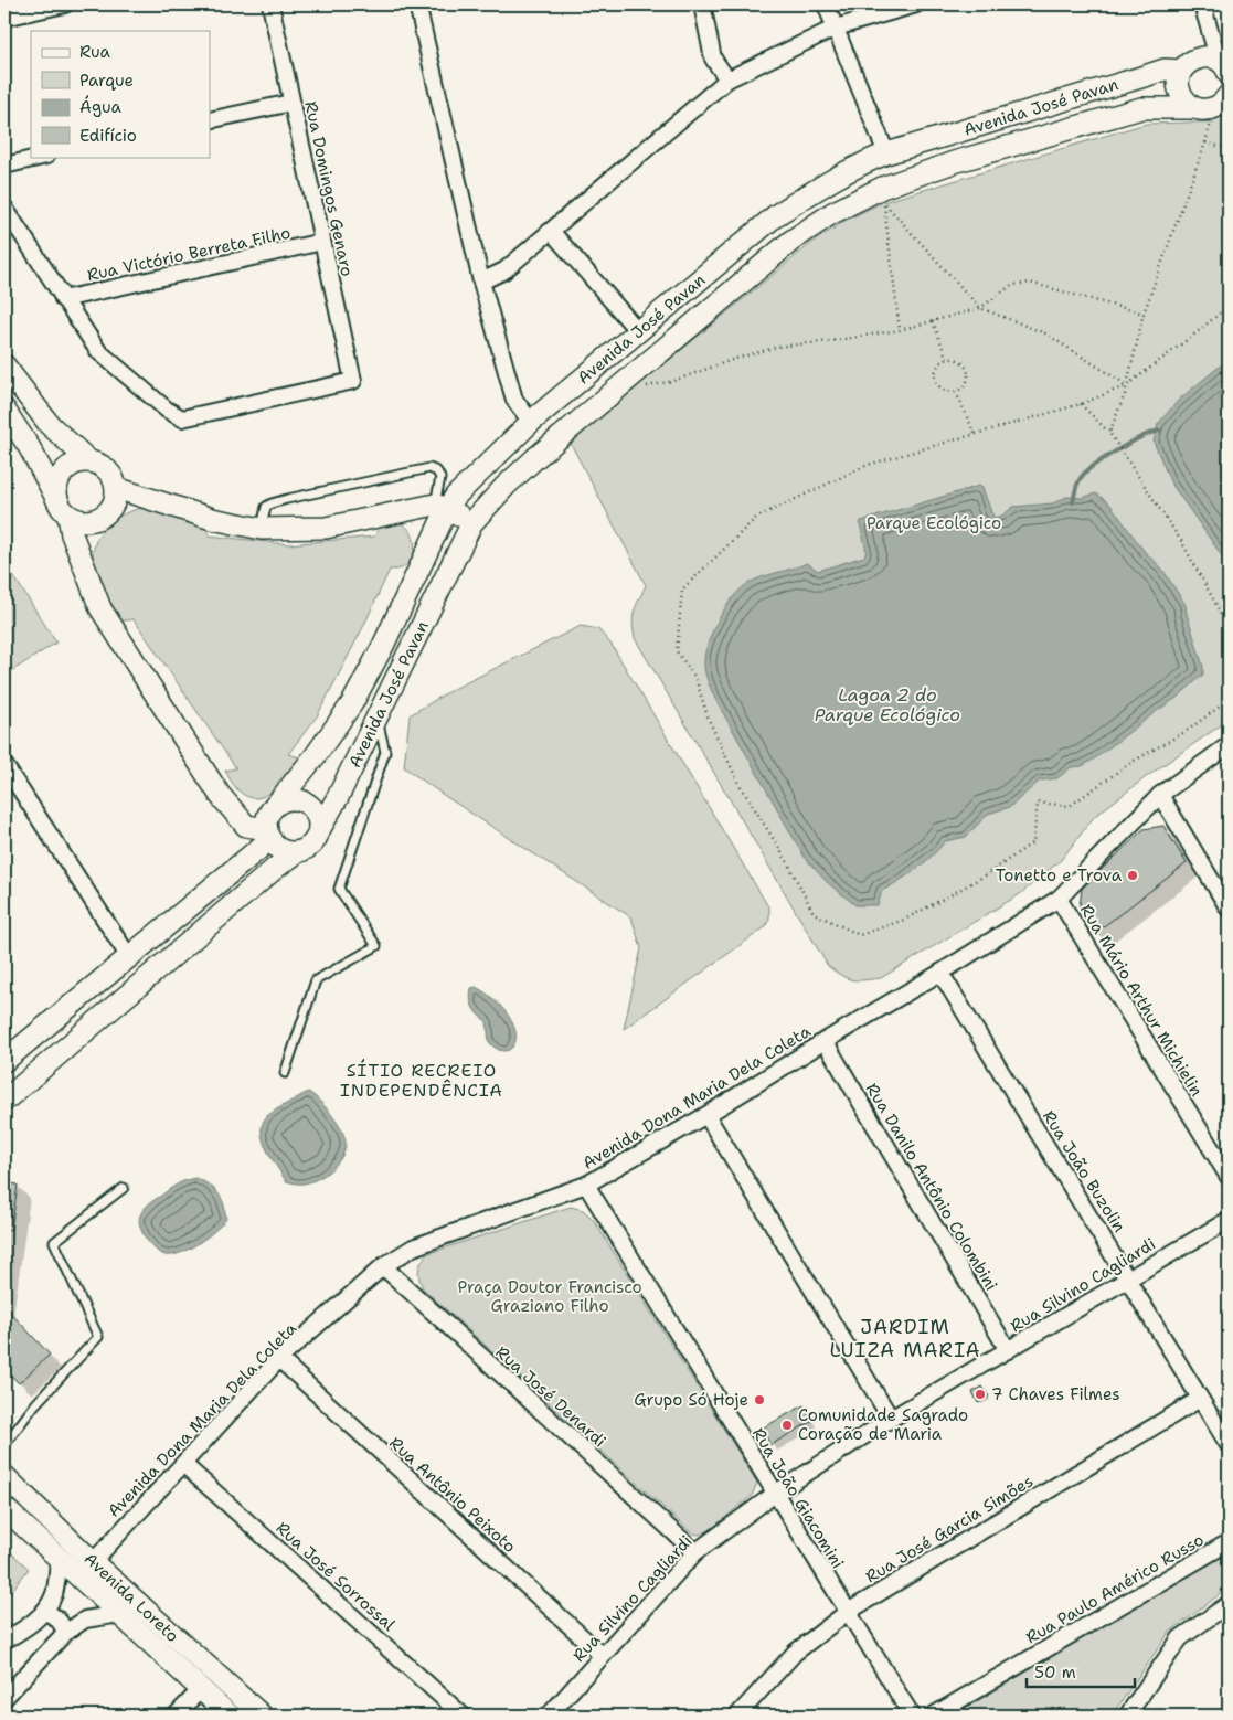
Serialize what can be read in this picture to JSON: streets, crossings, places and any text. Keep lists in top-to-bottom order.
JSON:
{
  "streets": {
    "street": [
      "Avenida José Pavan",
      "Rua Domingos Genaro",
      "Rua Victório Berreta Filho",
      "Rua Mário Arthur Michielin",
      "Avenida Dona Maria Dela Coleta",
      "Rua João Buzolin",
      "Rua Danilo Antônio Colombini",
      "Rua Silvino Cagliardi",
      "Rua José Denardi",
      "Rua Antônio Peixoto",
      "Rua João Giacomini",
      "Rua José Garcia Simões",
      "Rua José Sorrossal",
      "Rua Paulo Américo Russo",
      "Avenida Loreto"
    ]
  },
  "crossings": [
    ["Rua Domingos Genaro", "Rua Victório Berreta Filho"],
    ["Rua Mário Arthur Michielin", "Avenida Dona Maria Dela Coleta"],
    ["Avenida Dona Maria Dela Coleta", "Rua João Buzolin"],
    ["Avenida Dona Maria Dela Coleta", "Rua Danilo Antônio Colombini"],
    ["Avenida Dona Maria Dela Coleta", "Rua José Denardi"],
    ["Avenida Dona Maria Dela Coleta", "Rua Antônio Peixoto"],
    ["Avenida Dona Maria Dela Coleta", "Rua João Giacomini"],
    ["Avenida Dona Maria Dela Coleta", "Rua José Sorrossal"],
    ["Avenida Dona Maria Dela Coleta", "Avenida Loreto"],
    ["Rua João Buzolin", "Rua Silvino Cagliardi"],
    ["Rua João Buzolin", "Rua José Garcia Simões"],
    ["Rua Danilo Antônio Colombini", "Rua Silvino Cagliardi"],
    ["Rua Silvino Cagliardi", "Rua José Denardi"],
    ["Rua Silvino Cagliardi", "Rua Antônio Peixoto"],
    ["Rua Silvino Cagliardi", "Rua João Giacomini"],
    ["Rua João Giacomini", "Rua José Garcia Simões"]
  ],
  "districts": ["SÍTIO RECREIO INDEPENDÊNCIA", "JARDIM LUIZA MARIA"],
  "water": ["Lagoa 2 do Parque Ecológico"],
  "parks": ["Parque Ecológico", "Praça Doutor Francisco Graziano Filho"],
  "places": [
    "Tonetto e Trova",
    "7 Chaves Filmes",
    "Grupo Só Hoje",
    "Comunidade Sagrado Coração de Maria"
  ],
  "legend": [
    "Rua",
    "Parque",
    "Água",
    "Edifício"
  ],
  "scale_bar": "50 m"
}
